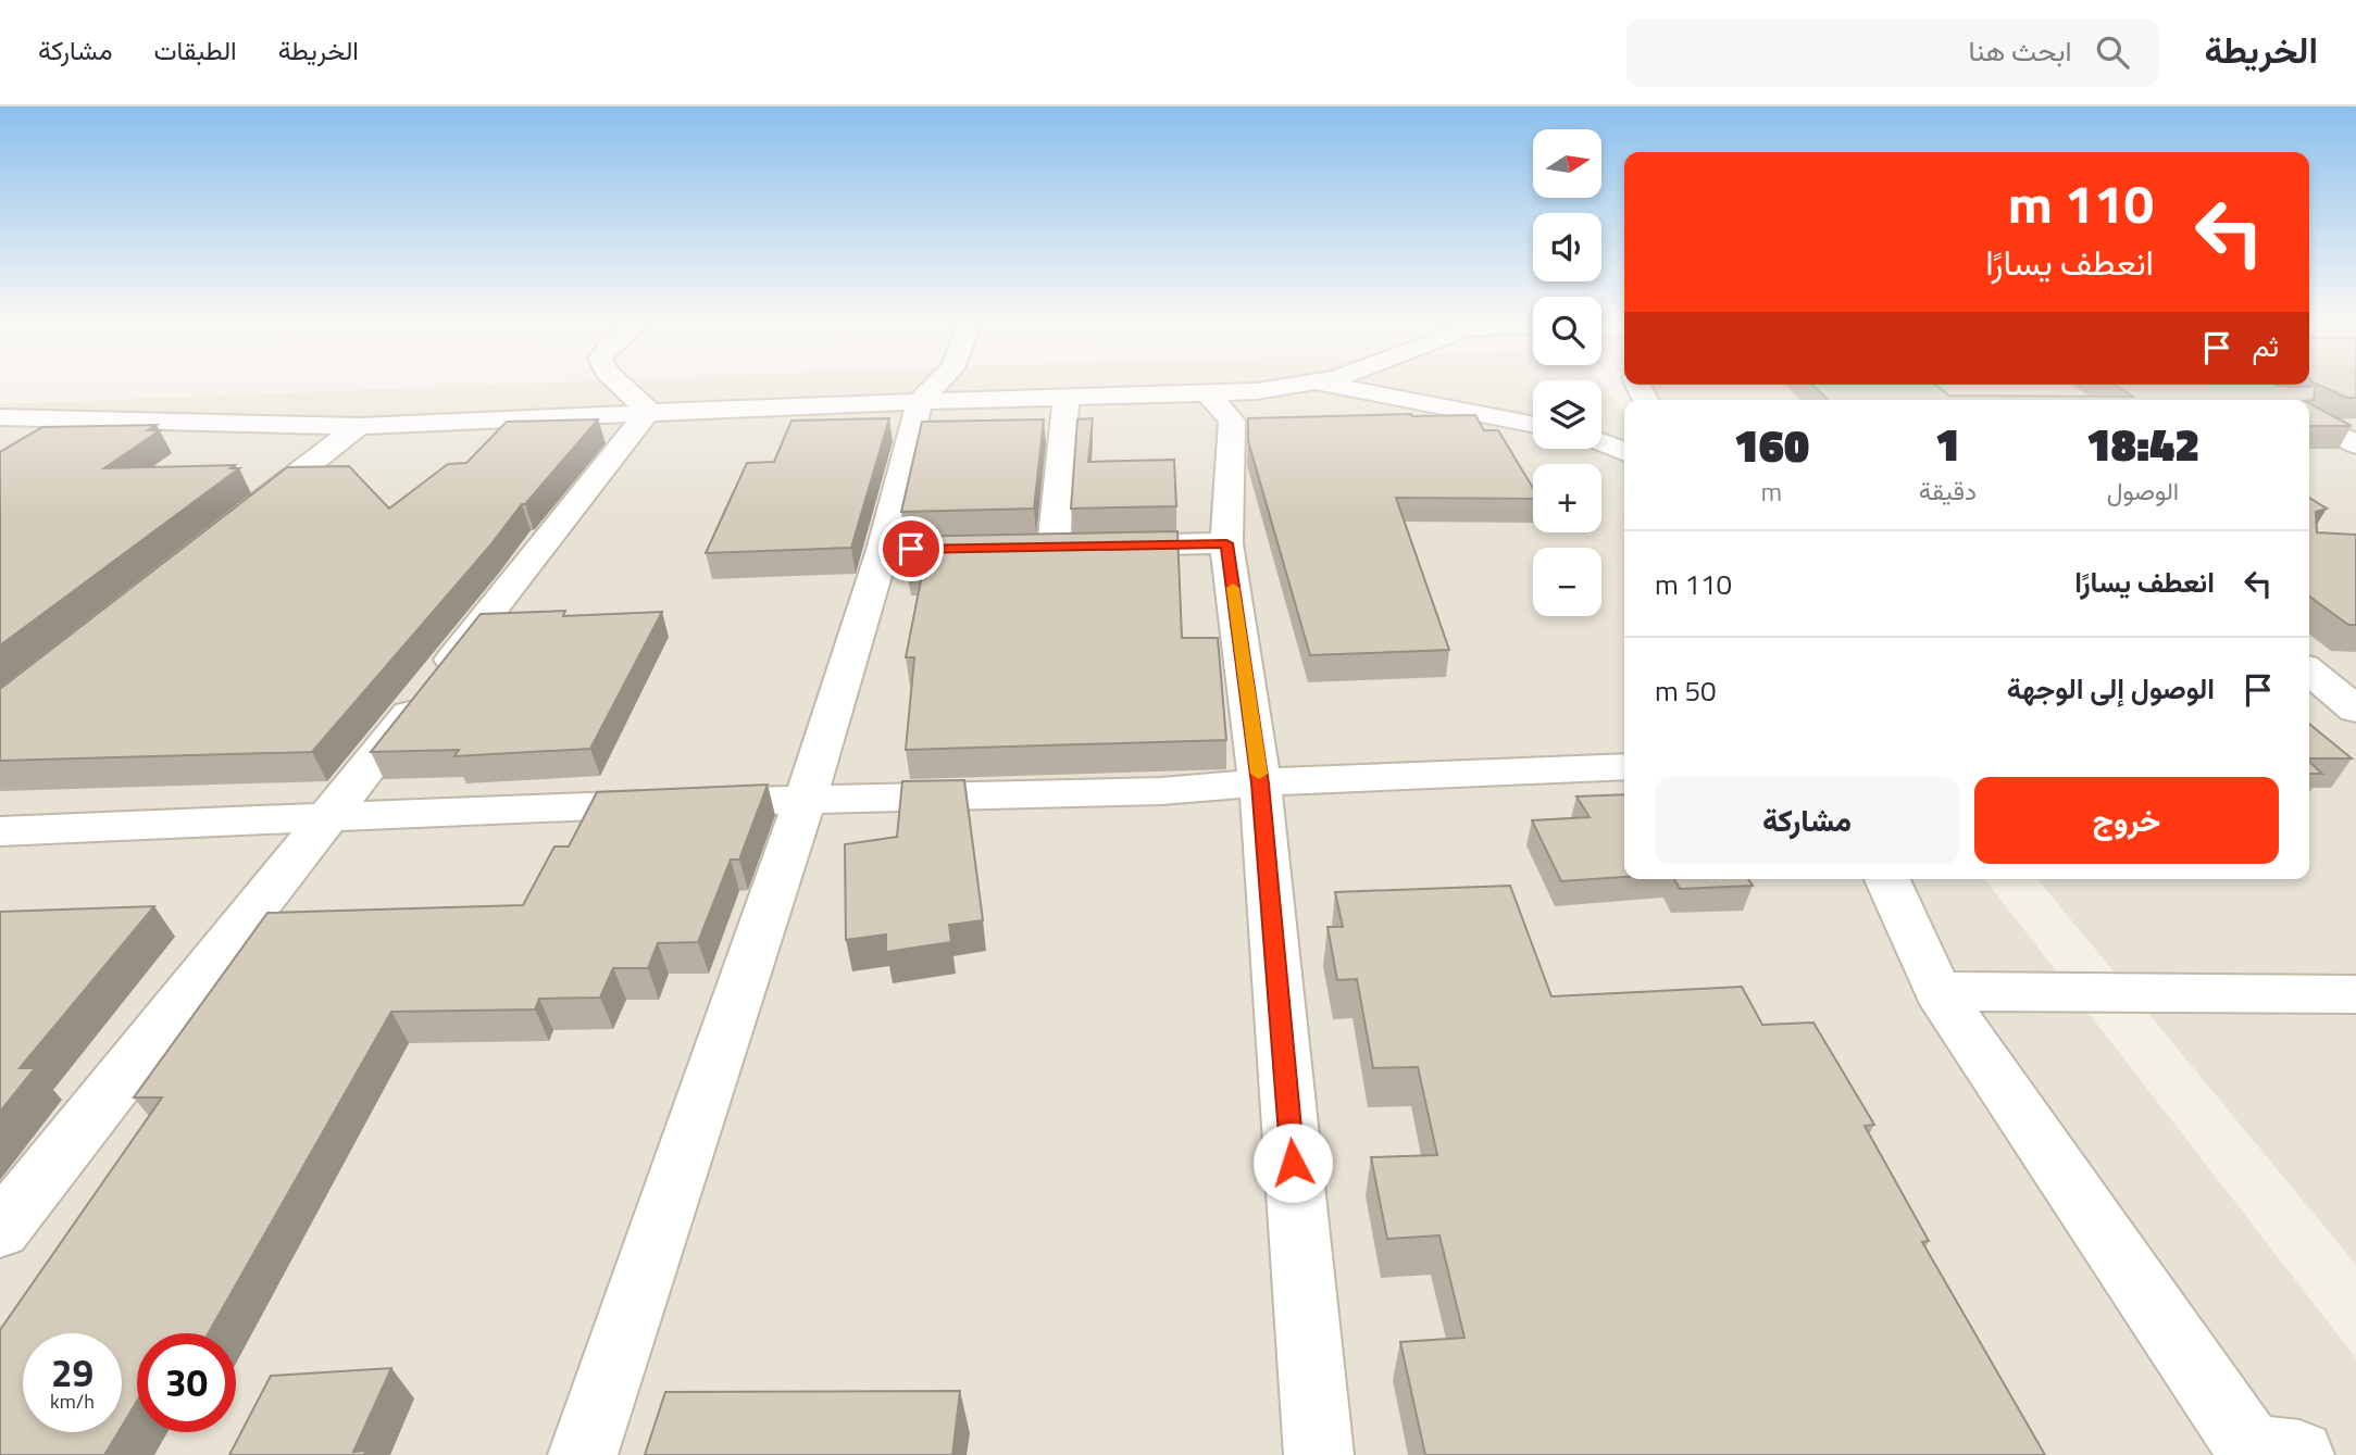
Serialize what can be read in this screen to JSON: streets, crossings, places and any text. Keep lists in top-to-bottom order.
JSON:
{
  "north": "right",
  "page": {
    "header": "الخريطة",
    "search": "ابحث هنا",
    "nav": ["الخريطة", "الطبقات", "مشاركة"],
    "map_buttons": ["+", "−"],
    "turn": ["110 m", "انعطف يسارًا"],
    "then": "ثم",
    "eta": [
      "18:42",
      "الوصول",
      "1",
      "دقيقة",
      "160",
      "m"
    ],
    "list": [
      {
        "name": "انعطف يسارًا",
        "value": "110 m"
      },
      {
        "name": "الوصول إلى الوجهة",
        "value": "50 m"
      }
    ],
    "buttons": ["خروج", "مشاركة"],
    "speed": "29 km/h",
    "limit": "30"
  }
}
